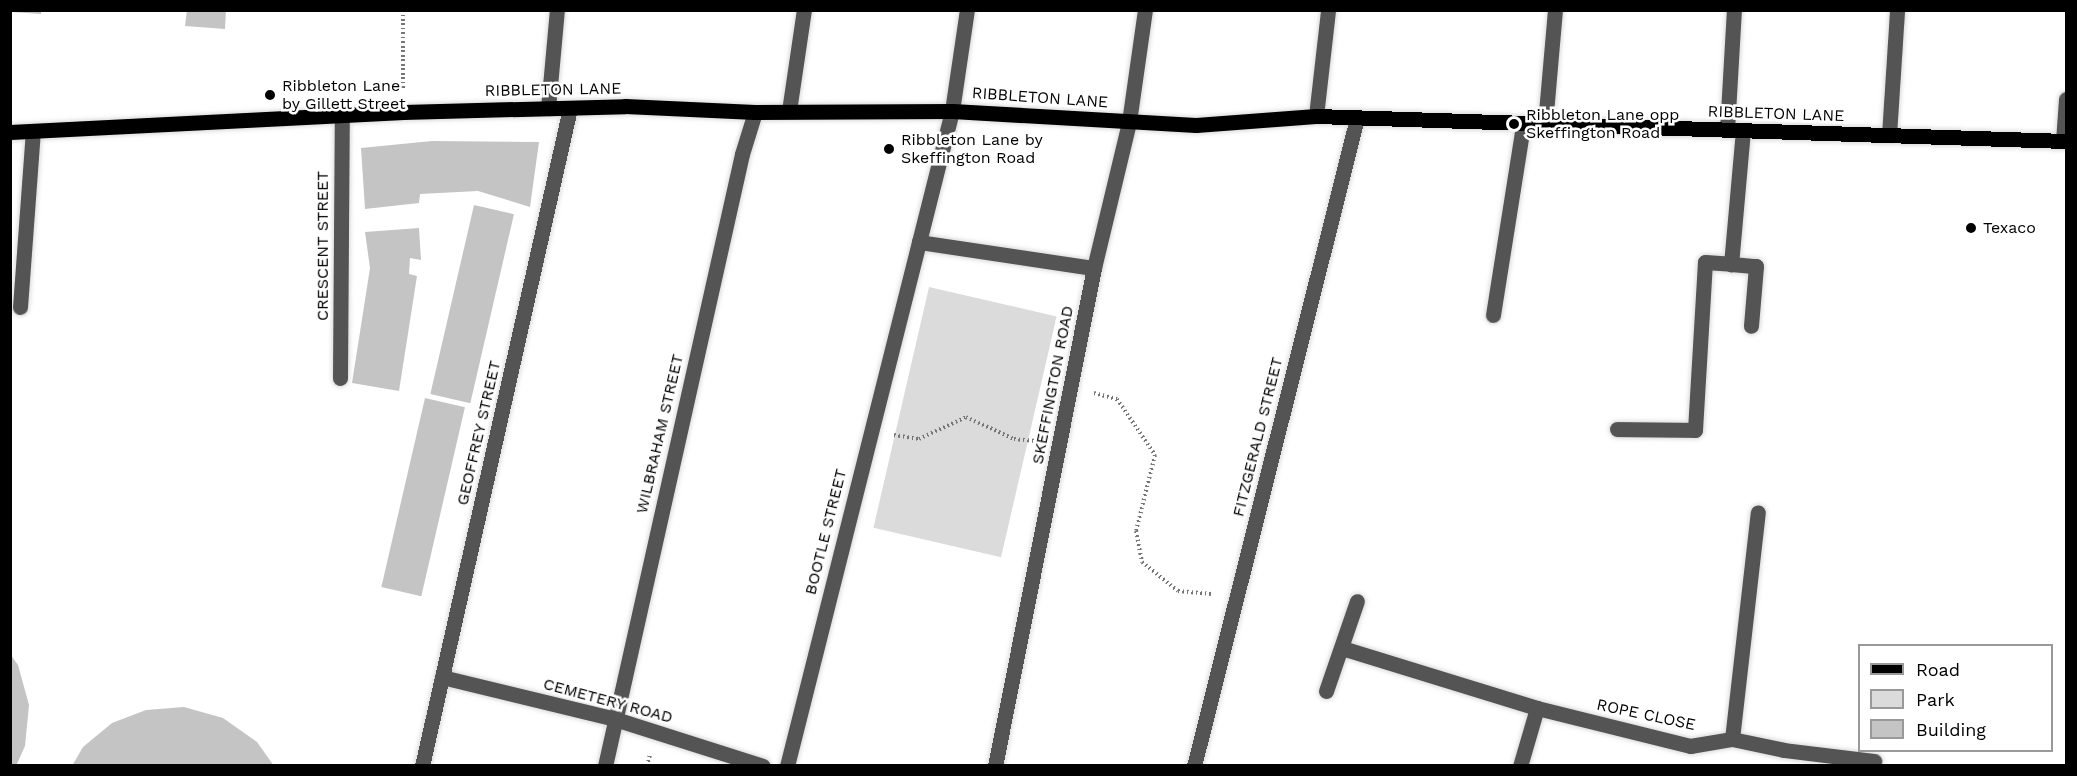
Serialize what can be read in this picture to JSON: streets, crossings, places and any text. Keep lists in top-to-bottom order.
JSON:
{
  "streets": {
    "main road": ["RIBBLETON LANE"],
    "street": [
      "CRESCENT STREET",
      "SKEFFINGTON ROAD",
      "GEOFFREY STREET",
      "WILBRAHAM STREET",
      "FITZGERALD STREET",
      "BOOTLE STREET",
      "CEMETERY ROAD",
      "ROPE CLOSE"
    ]
  },
  "crossings": [
    ["RIBBLETON LANE", "CRESCENT STREET"],
    ["RIBBLETON LANE", "SKEFFINGTON ROAD"],
    ["RIBBLETON LANE", "GEOFFREY STREET"],
    ["RIBBLETON LANE", "WILBRAHAM STREET"],
    ["RIBBLETON LANE", "FITZGERALD STREET"],
    ["GEOFFREY STREET", "CEMETERY ROAD"],
    ["WILBRAHAM STREET", "CEMETERY ROAD"]
  ],
  "places": [
    "Ribbleton Lane by Gillett Street",
    "Ribbleton Lane opp Skeffington Road",
    "Ribbleton Lane by Skeffington Road",
    "Texaco"
  ],
  "legend": ["Road", "Park", "Building"]
}
